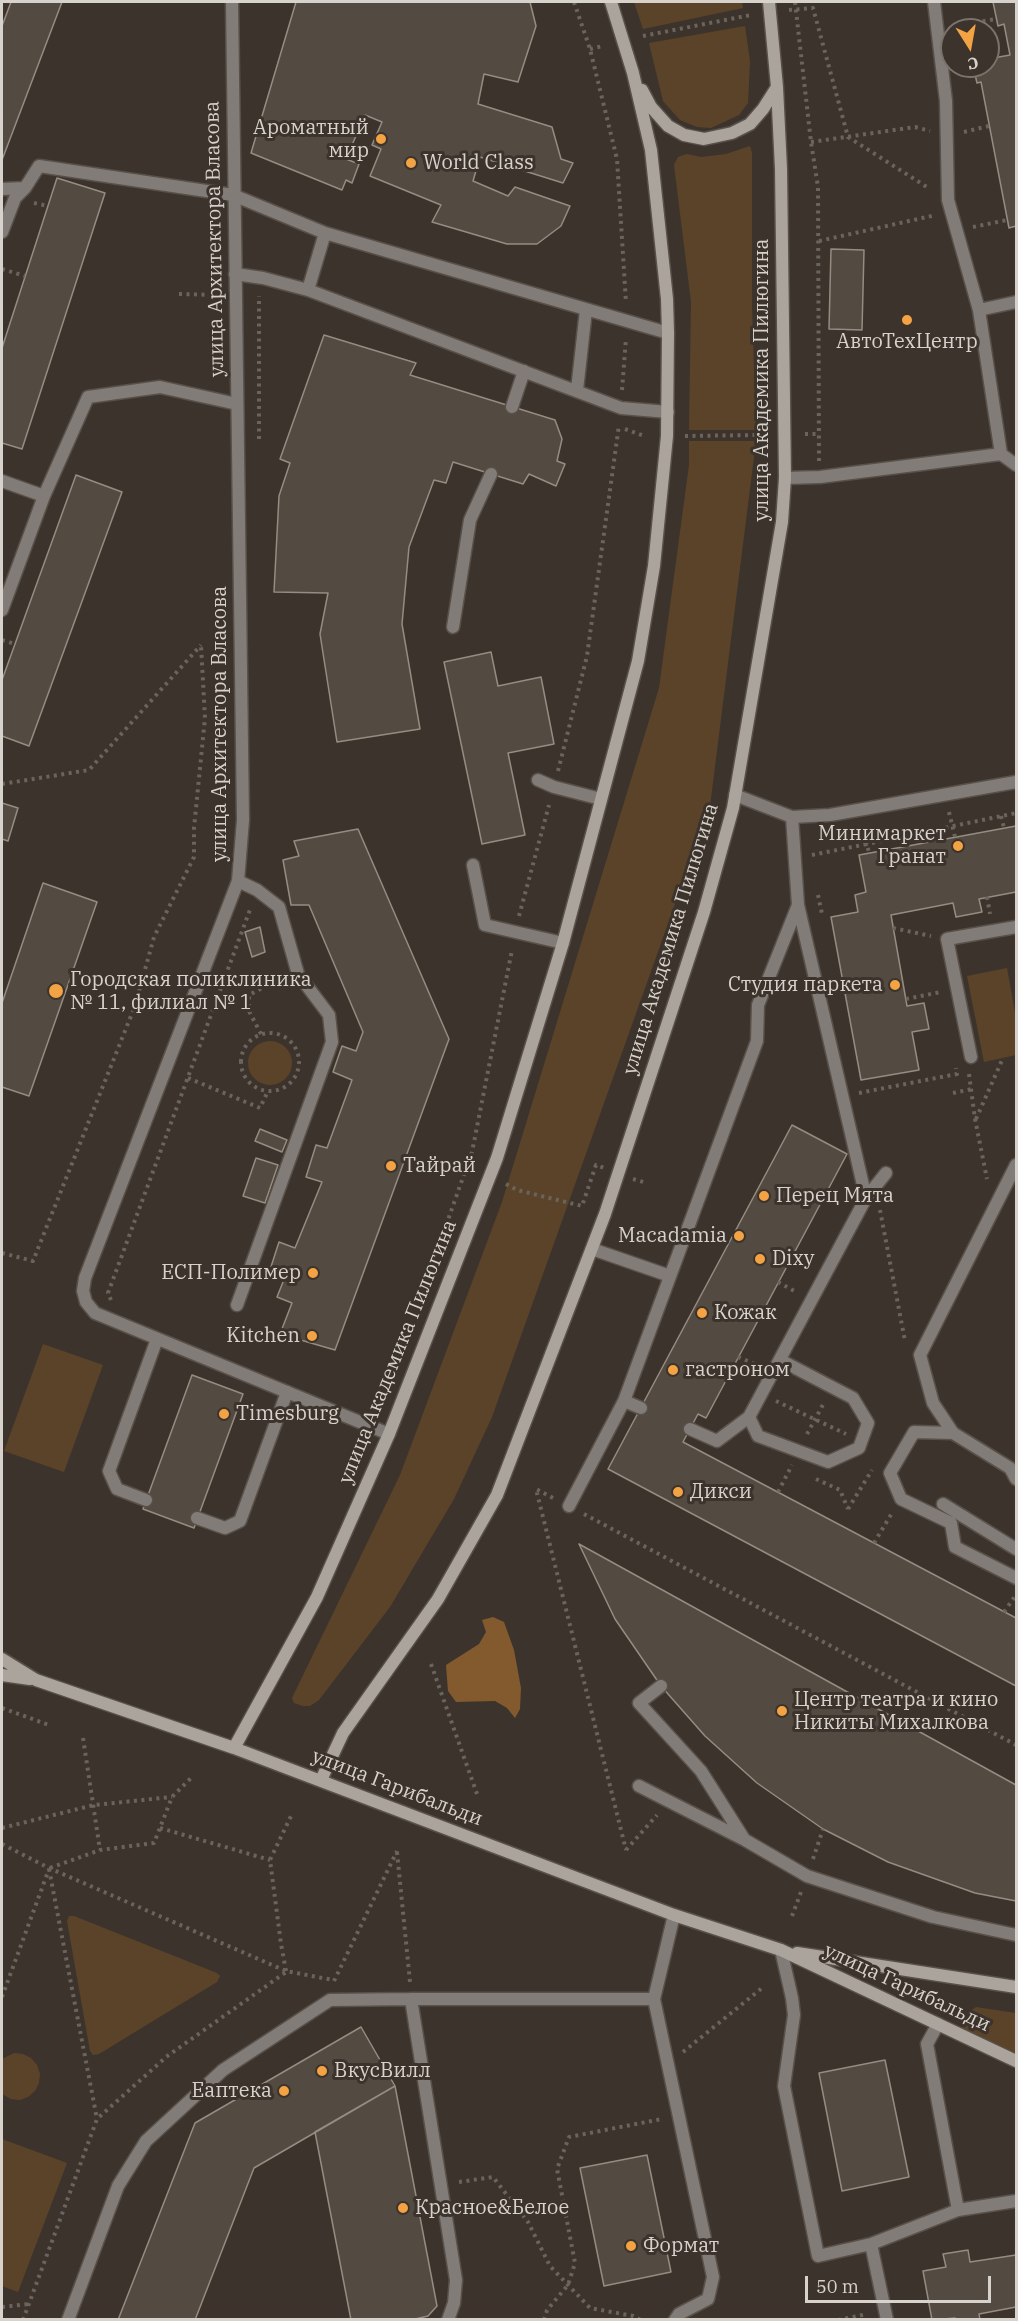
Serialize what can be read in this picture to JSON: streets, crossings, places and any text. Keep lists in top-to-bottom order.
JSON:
{
  "streets": {
    "street": ["улица Архитектора Власова", "улица Академика Пилюгина", "улица Гарибальди"]
  },
  "crossings": [
    ["улица Архитектора Власова", "улица Академика Пилюгина"],
    ["улица Академика Пилюгина", "улица Гарибальди"]
  ],
  "places": [
    "Ароматный мир",
    "World Class",
    "АвтоТехЦентр",
    "Минимаркет Гранат",
    "Студия паркета",
    "Городская поликлиника № 11, филиал № 1",
    "Тайрай",
    "Перец Мята",
    "Macadamia",
    "Dixy",
    "ЕСП-Полимер",
    "Кожак",
    "Kitchen",
    "гастроном",
    "Timesburg",
    "Дикси",
    "Центр театра и кино Никиты Михалкова",
    "ВкусВилл",
    "Еаптека",
    "Красное&Белое",
    "Формат"
  ],
  "scale_bar": "50 m",
  "north": "bottom"
}
